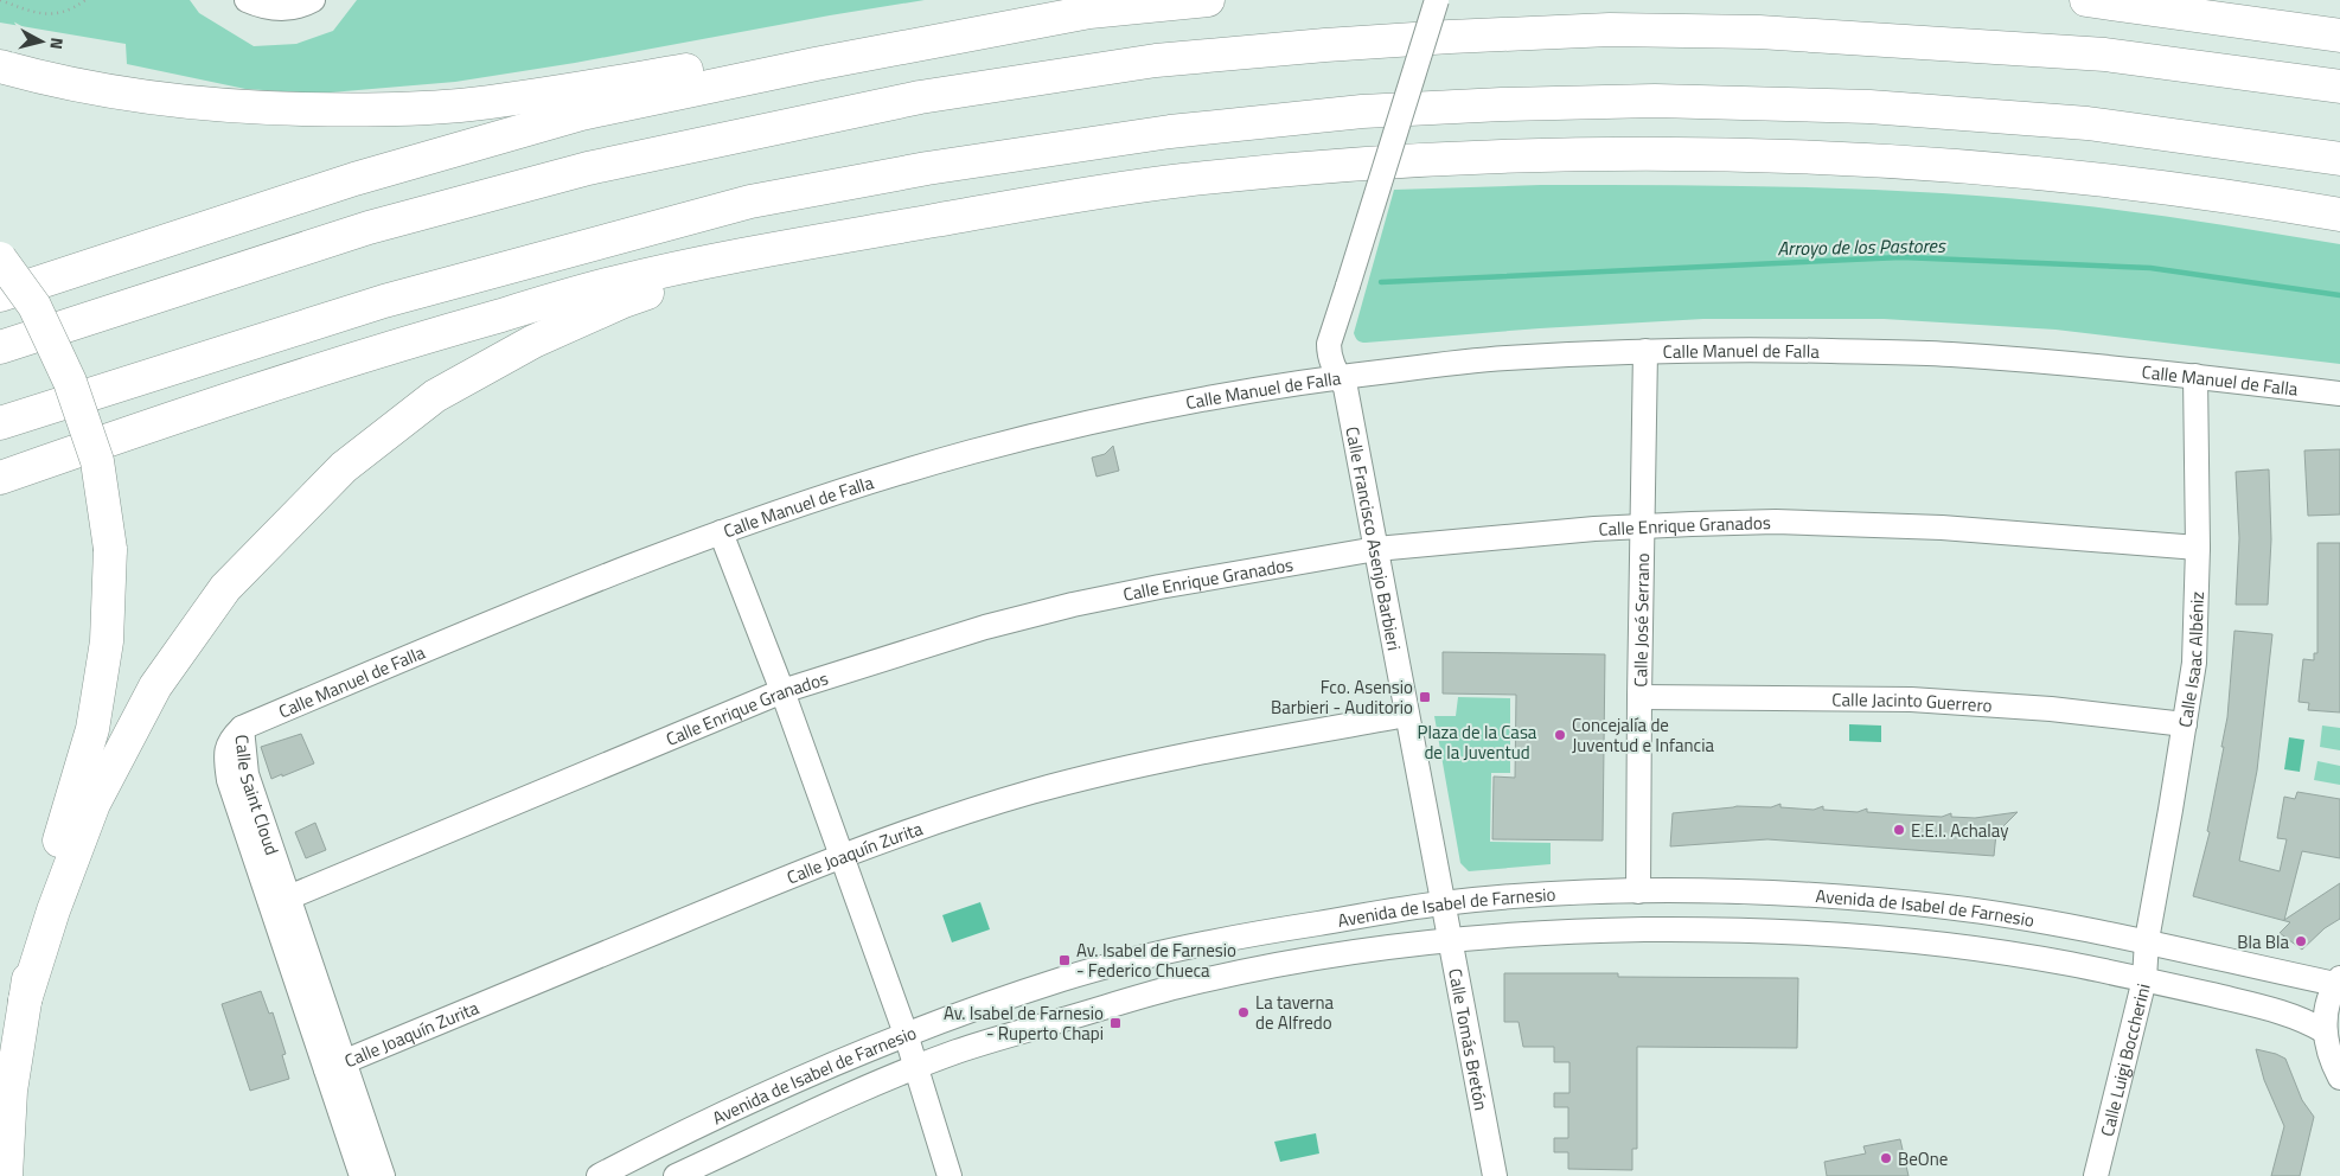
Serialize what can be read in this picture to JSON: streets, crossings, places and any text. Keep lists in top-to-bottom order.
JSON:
{
  "streets": {
    "street": [
      "Calle Manuel de Falla",
      "Calle Enrique Granados",
      "Calle Francisco Asenjo Barbieri",
      "Calle José Serrano",
      "Calle Isaac Albéniz",
      "Calle Jacinto Guerrero",
      "Calle Saint Cloud",
      "Calle Joaquín Zurita",
      "Avenida de Isabel de Farnesio",
      "Calle Tomás Bretón",
      "Calle Luigi Boccherini"
    ]
  },
  "crossings": [
    ["Calle Manuel de Falla", "Calle Francisco Asenjo Barbieri"],
    ["Calle Manuel de Falla", "Calle José Serrano"],
    ["Calle Manuel de Falla", "Calle Isaac Albéniz"],
    ["Calle Manuel de Falla", "Calle Saint Cloud"],
    ["Calle Enrique Granados", "Calle Francisco Asenjo Barbieri"],
    ["Calle Enrique Granados", "Calle José Serrano"],
    ["Calle Enrique Granados", "Calle Isaac Albéniz"],
    ["Calle Enrique Granados", "Calle Saint Cloud"],
    ["Calle Francisco Asenjo Barbieri", "Calle Joaquín Zurita"],
    ["Calle Francisco Asenjo Barbieri", "Avenida de Isabel de Farnesio"],
    ["Calle Francisco Asenjo Barbieri", "Calle Tomás Bretón"],
    ["Calle José Serrano", "Calle Jacinto Guerrero"],
    ["Calle José Serrano", "Avenida de Isabel de Farnesio"],
    ["Calle Isaac Albéniz", "Calle Jacinto Guerrero"],
    ["Calle Isaac Albéniz", "Avenida de Isabel de Farnesio"],
    ["Calle Isaac Albéniz", "Calle Luigi Boccherini"],
    ["Calle Saint Cloud", "Calle Joaquín Zurita"],
    ["Avenida de Isabel de Farnesio", "Calle Tomás Bretón"],
    ["Avenida de Isabel de Farnesio", "Calle Luigi Boccherini"]
  ],
  "water": ["Arroyo de los Pastores"],
  "parks": ["Plaza de la Casa de la Juventud"],
  "places": {
    "transit": ["Fco. Asensio Barbieri - Auditorio", "Av. Isabel de Farnesio - Federico Chueca", "Av. Isabel de Farnesio - Ruperto Chapi"],
    "other": [
      "Concejalía de Juventud e Infancia",
      "E.E.I. Achalay",
      "Bla Bla",
      "La taverna de Alfredo",
      "BeOne"
    ]
  },
  "north": "right"
}
